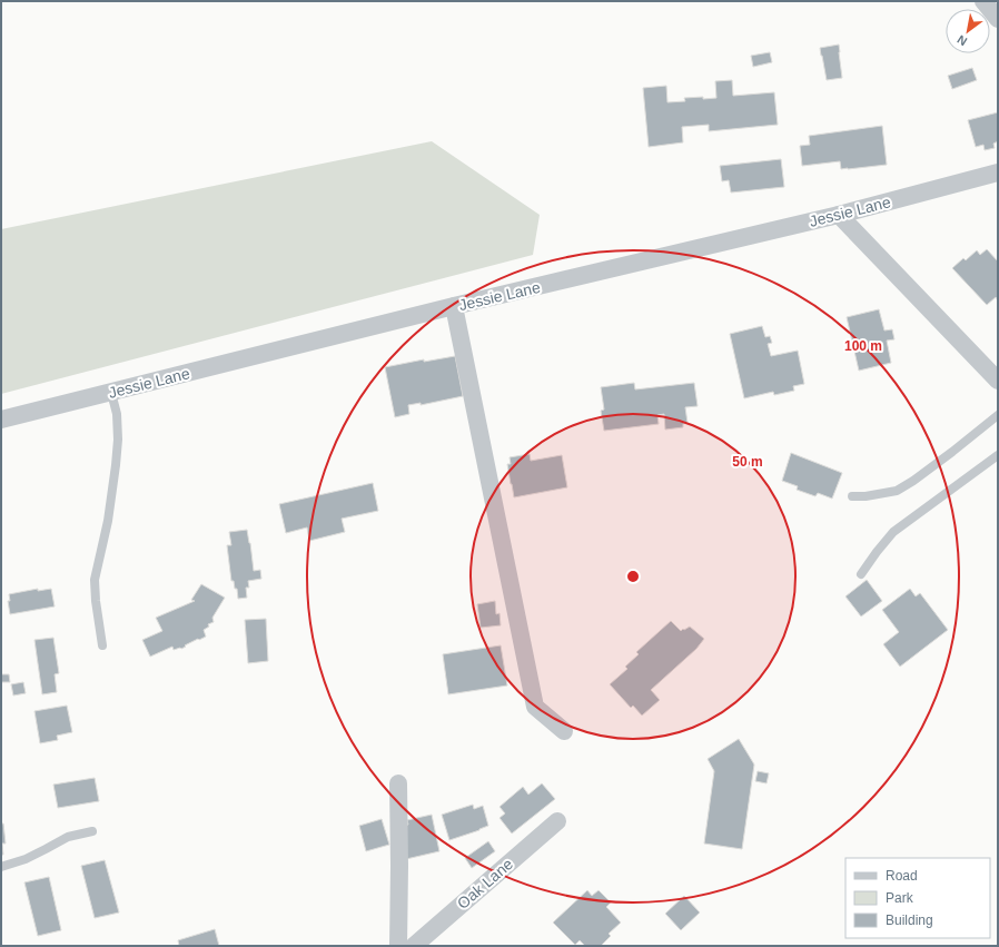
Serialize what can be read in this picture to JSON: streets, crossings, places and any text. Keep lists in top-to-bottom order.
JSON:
{
  "streets": {
    "street": ["Jessie Lane", "Oak Lane"]
  },
  "legend": ["Road", "Park", "Building"],
  "north": "bottom left",
  "rings": ["100 m", "50 m"]
}
